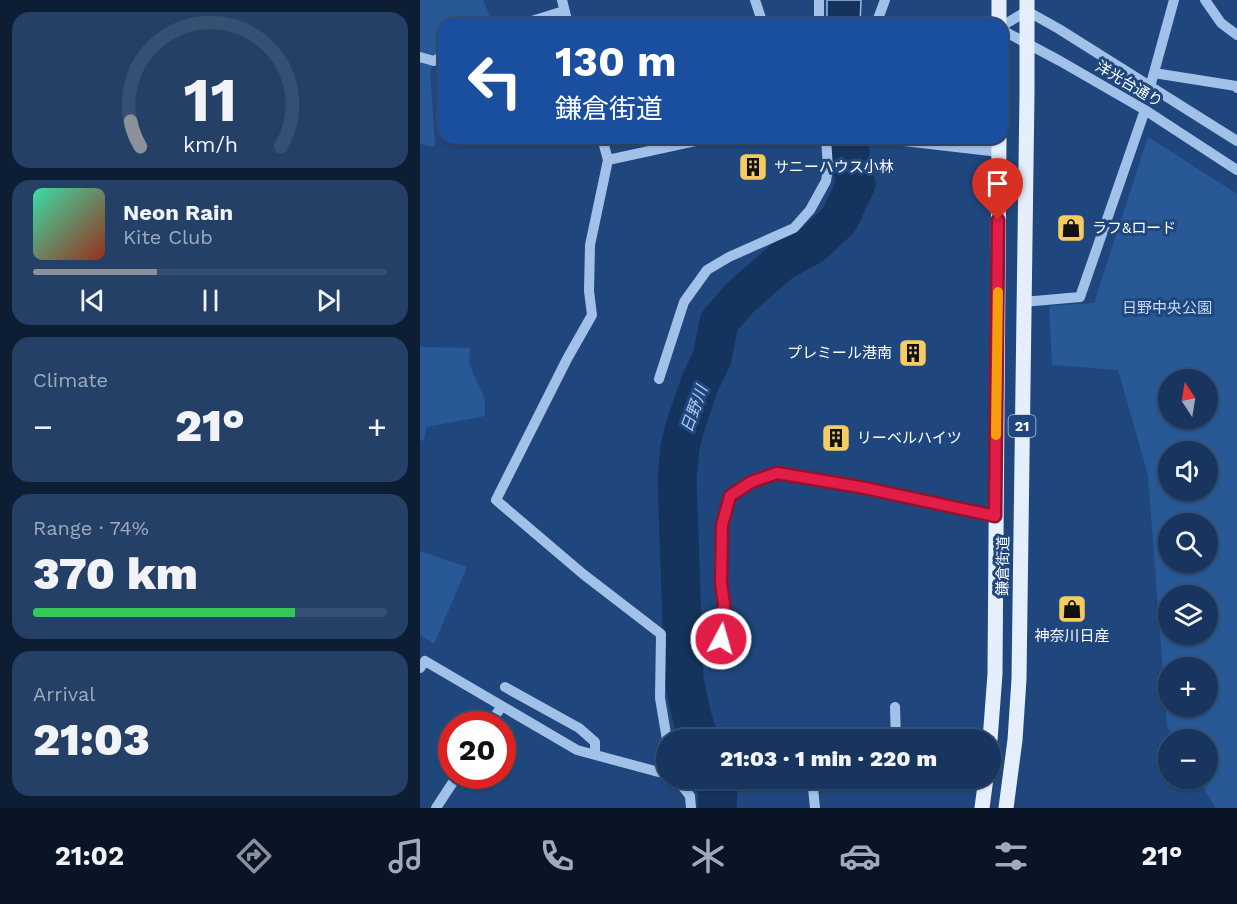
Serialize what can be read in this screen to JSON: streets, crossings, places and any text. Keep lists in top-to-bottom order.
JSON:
{
  "streets": {
    "main road": ["21", "鎌倉街道"],
    "street": ["洋光台通り"]
  },
  "crossings": [
    ["洋光台通り", "鎌倉街道"]
  ],
  "water": ["日野川"],
  "parks": ["日野中央公園"],
  "places": {
    "building": ["サニーハウス小林", "プレミール港南", "リーベルハイツ"],
    "shop": ["ラフ&ロード", "神奈川日産"]
  },
  "north": "top",
  "page": {
    "turn": ["130 m", "鎌倉街道"],
    "song": ["Neon Rain", "Kite Club"],
    "tile": [
      "Climate",
      ["Range · 74%", "370 km"],
      ["Arrival", "21:03"]
    ],
    "map_buttons": ["+", "−"],
    "heat": ["−", "21°", "+"],
    "limit": "20",
    "trip": "21:03 · 1 min · 220 m",
    "tabs": ["21:02", "21°"],
    "gauge": ["11", "km/h"]
  }
}
